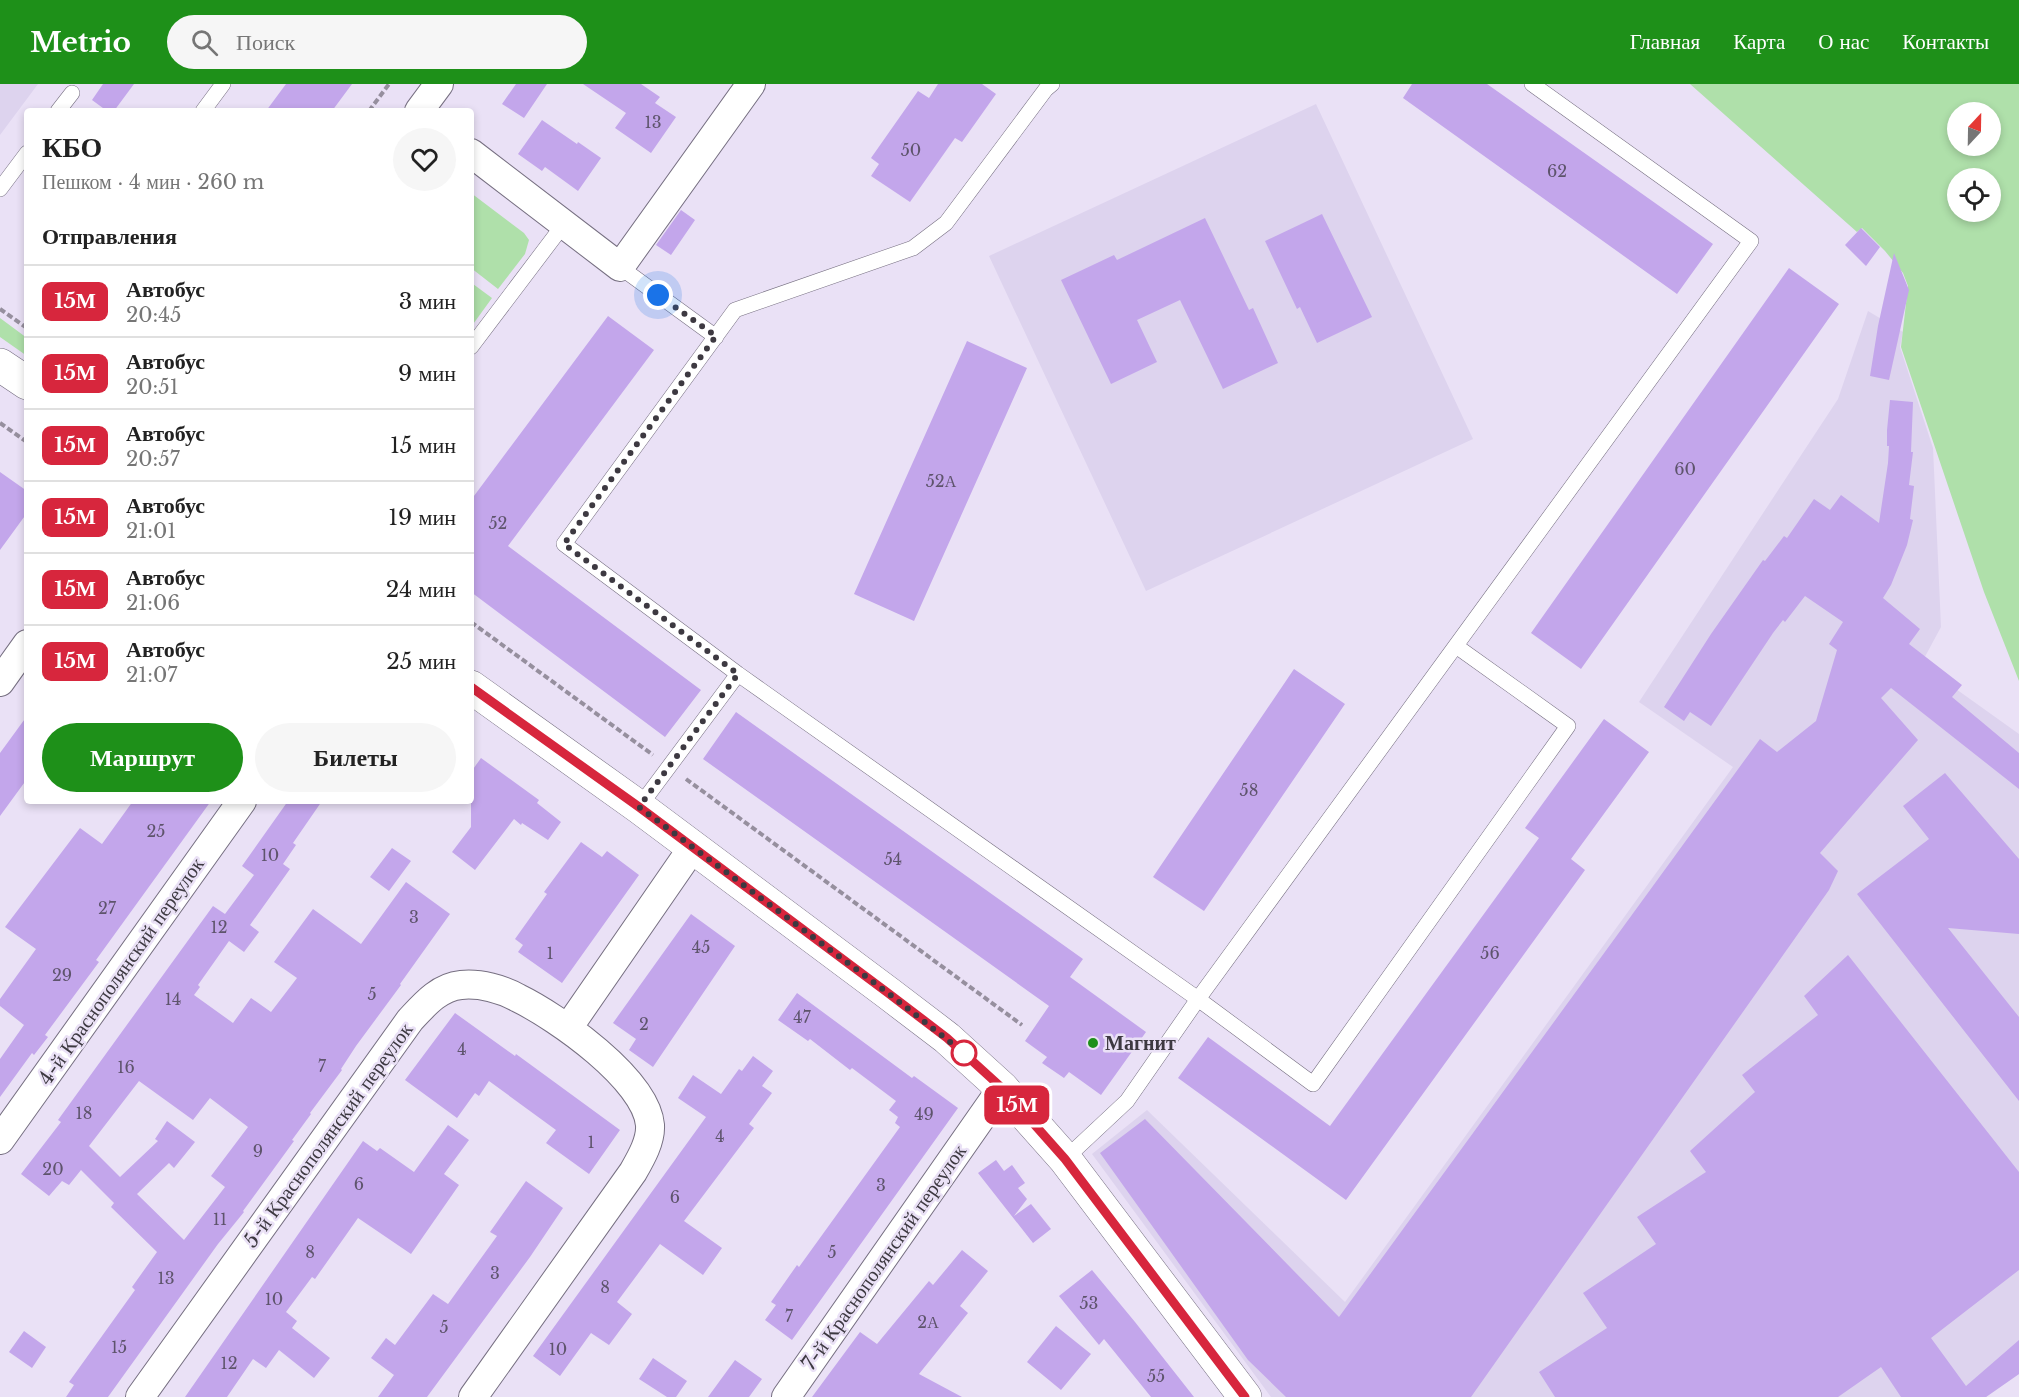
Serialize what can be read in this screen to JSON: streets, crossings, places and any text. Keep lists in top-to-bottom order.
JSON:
{
  "streets": {
    "street": ["4-й Краснополянский переулок", "5-й Краснополянский переулок", "7-й Краснополянский переулок"]
  },
  "places": ["Магнит"],
  "lines": ["bus line 15М"],
  "house_numbers": [
    "13",
    "50",
    "62",
    "60",
    "52А",
    "52",
    "58",
    "25",
    "10",
    "54",
    "27",
    "3",
    "12",
    "45",
    "1",
    "56",
    "29",
    "5",
    "14",
    "47",
    "2",
    "4",
    "7",
    "16",
    "18",
    "49",
    "4",
    "1",
    "9",
    "20",
    "6",
    "3",
    "6",
    "11",
    "8",
    "5",
    "3",
    "13",
    "8",
    "10",
    "53",
    "7",
    "2А",
    "5",
    "15",
    "10",
    "12",
    "55"
  ],
  "north": "top",
  "page": {
    "header": "Metrio",
    "search": "Поиск",
    "nav": [
      "Главная",
      "Карта",
      "О нас",
      "Контакты"
    ],
    "on_map": "15М",
    "heading": [
      ["КБО", "Пешком · 4 мин · 260 m"],
      "Отправления"
    ],
    "list": [
      {
        "mark": "15М",
        "name": "Автобус",
        "note": "20:45",
        "value": "3 мин"
      },
      {
        "mark": "15М",
        "name": "Автобус",
        "note": "20:51",
        "value": "9 мин"
      },
      {
        "mark": "15М",
        "name": "Автобус",
        "note": "20:57",
        "value": "15 мин"
      },
      {
        "mark": "15М",
        "name": "Автобус",
        "note": "21:01",
        "value": "19 мин"
      },
      {
        "mark": "15М",
        "name": "Автобус",
        "note": "21:06",
        "value": "24 мин"
      },
      {
        "mark": "15М",
        "name": "Автобус",
        "note": "21:07",
        "value": "25 мин"
      }
    ],
    "buttons": ["Маршрут", "Билеты"]
  }
}
